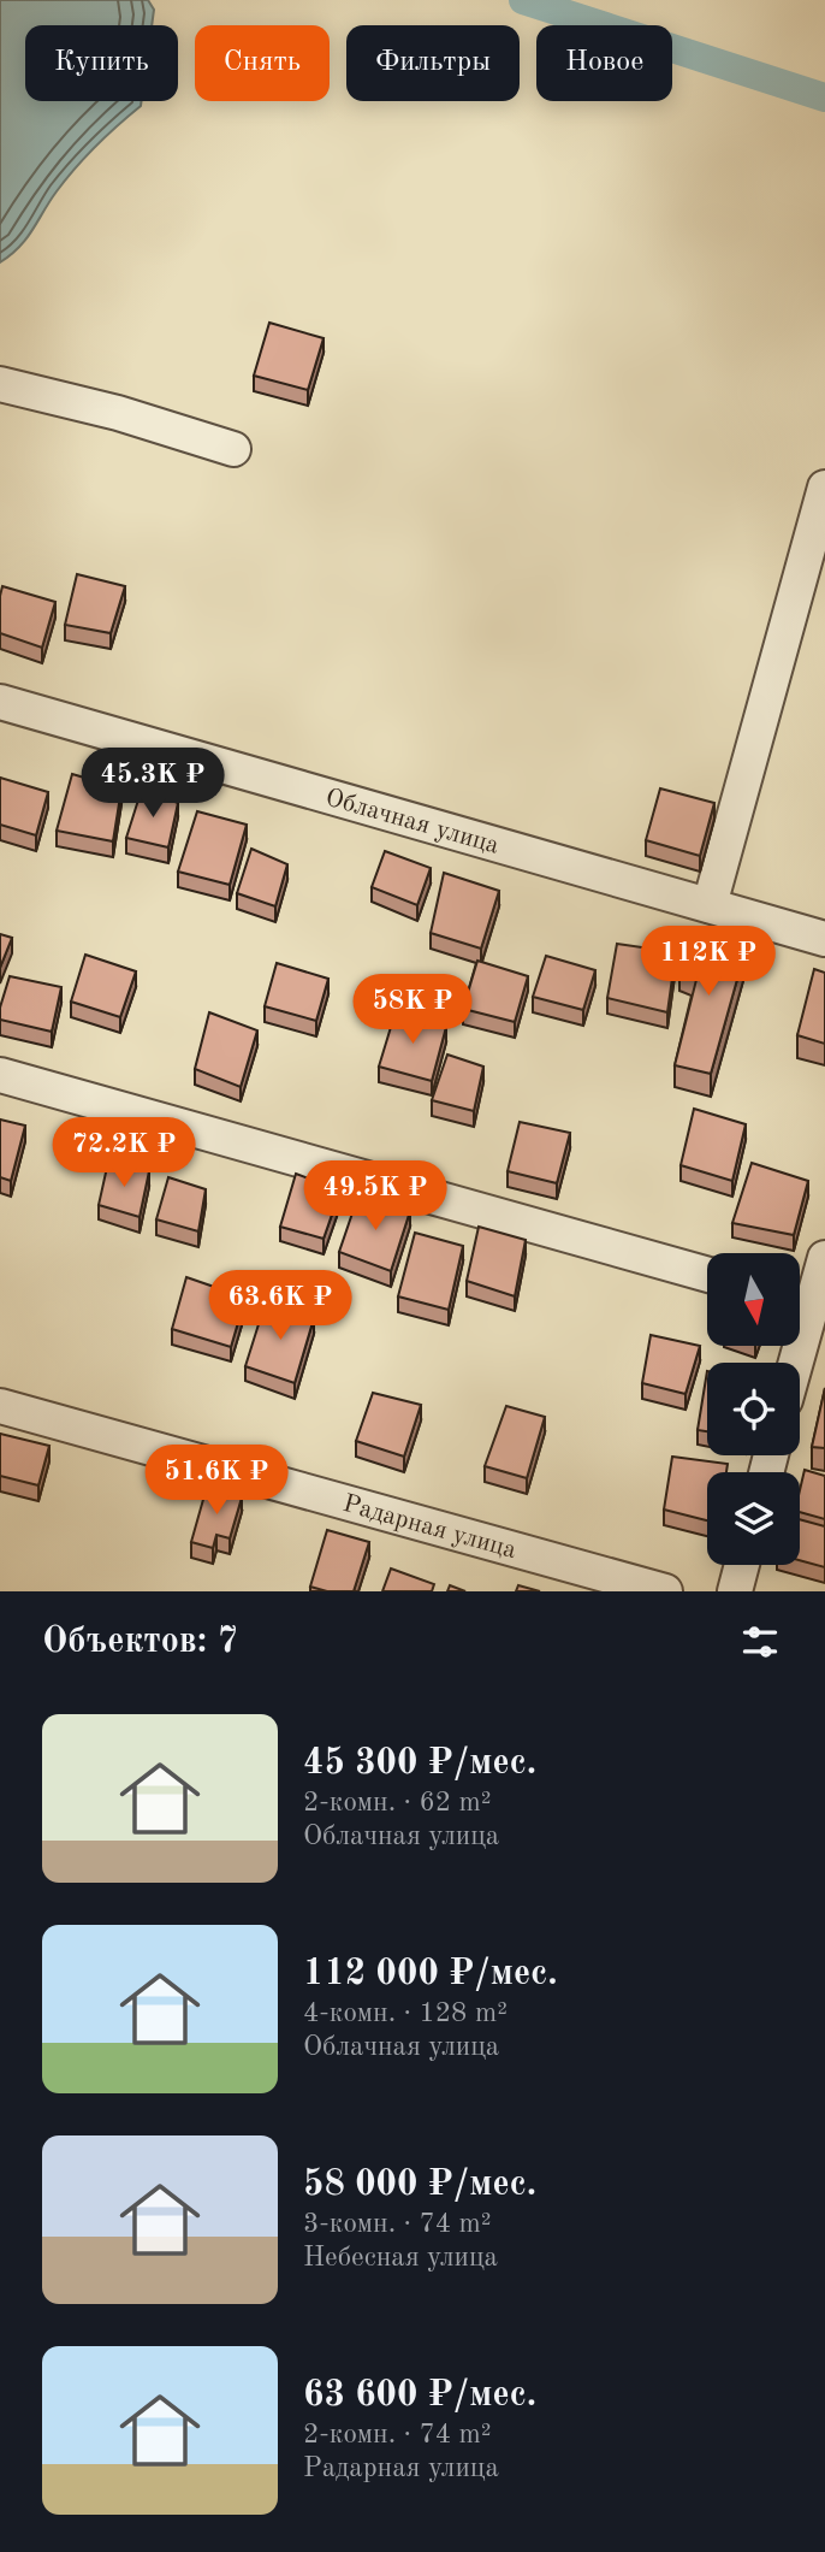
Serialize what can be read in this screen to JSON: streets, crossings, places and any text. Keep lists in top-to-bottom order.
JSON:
{
  "streets": {
    "street": ["Облачная улица", "Радарная улица"]
  },
  "north": "bottom",
  "page": {
    "chip": [
      "Купить",
      "Снять",
      "Фильтры",
      "Новое"
    ],
    "price": [
      "45.3K ₽",
      "112K ₽",
      "58K ₽",
      "72.2K ₽",
      "49.5K ₽",
      "63.6K ₽",
      "51.6K ₽"
    ],
    "heading": "Объектов: 7",
    "list": [
      {
        "name": "45 300 ₽/мес.",
        "note": "2-комн. · 62 m² · Облачная улица"
      },
      {
        "name": "112 000 ₽/мес.",
        "note": "4-комн. · 128 m² · Облачная улица"
      },
      {
        "name": "58 000 ₽/мес.",
        "note": "3-комн. · 74 m² · Небесная улица"
      },
      {
        "name": "63 600 ₽/мес.",
        "note": "2-комн. · 74 m² · Радарная улица"
      }
    ]
  }
}
